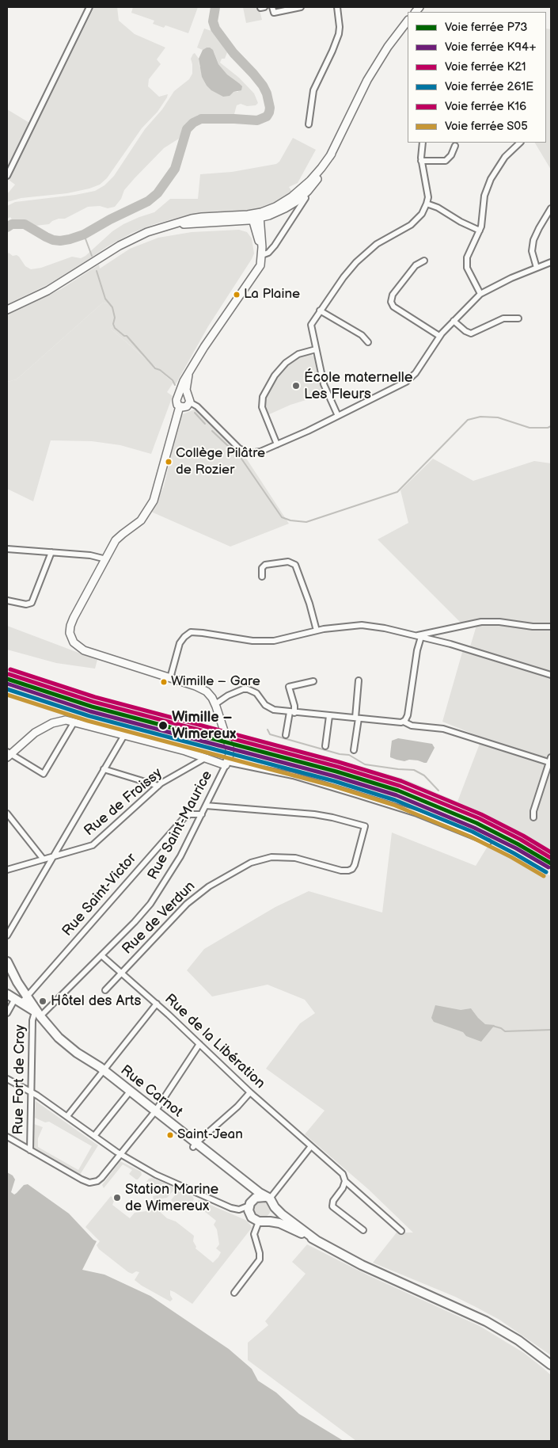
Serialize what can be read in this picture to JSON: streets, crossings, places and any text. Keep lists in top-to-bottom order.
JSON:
{
  "streets": {
    "main road": ["Rue Carnot"],
    "street": [
      "Rue de Froissy",
      "Rue Saint-Maurice",
      "Rue Saint-Victor",
      "Rue de Verdun",
      "Rue de la Libération",
      "Rue Fort de Croy"
    ]
  },
  "crossings": [
    ["Rue Saint-Maurice", "Rue Saint-Victor"],
    ["Rue Saint-Maurice", "Rue de Verdun"],
    ["Rue Saint-Maurice", "Rue de la Libération"],
    ["Rue Saint-Maurice", "Rue Fort de Croy"],
    ["Rue Saint-Maurice", "Rue Carnot"],
    ["Rue Saint-Victor", "Rue Carnot"],
    ["Rue de Verdun", "Rue de la Libération"],
    ["Rue Fort de Croy", "Rue Carnot"]
  ],
  "places": [
    "La Plaine",
    "École maternelle Les Fleurs",
    "Collège Pilâtre de Rozier",
    "Wimille – Gare",
    "Wimille – Wimereux",
    "Hôtel des Arts",
    "Saint-Jean",
    "Station Marine de Wimereux"
  ],
  "lines": [
    "rail line K16",
    "rail line K21",
    "rail line P73",
    "rail line K94+",
    "rail line 261E",
    "rail line S05"
  ],
  "legend": [
    "Voie ferrée P73",
    "Voie ferrée K94+",
    "Voie ferrée K21",
    "Voie ferrée 261E",
    "Voie ferrée K16",
    "Voie ferrée S05"
  ]
}
